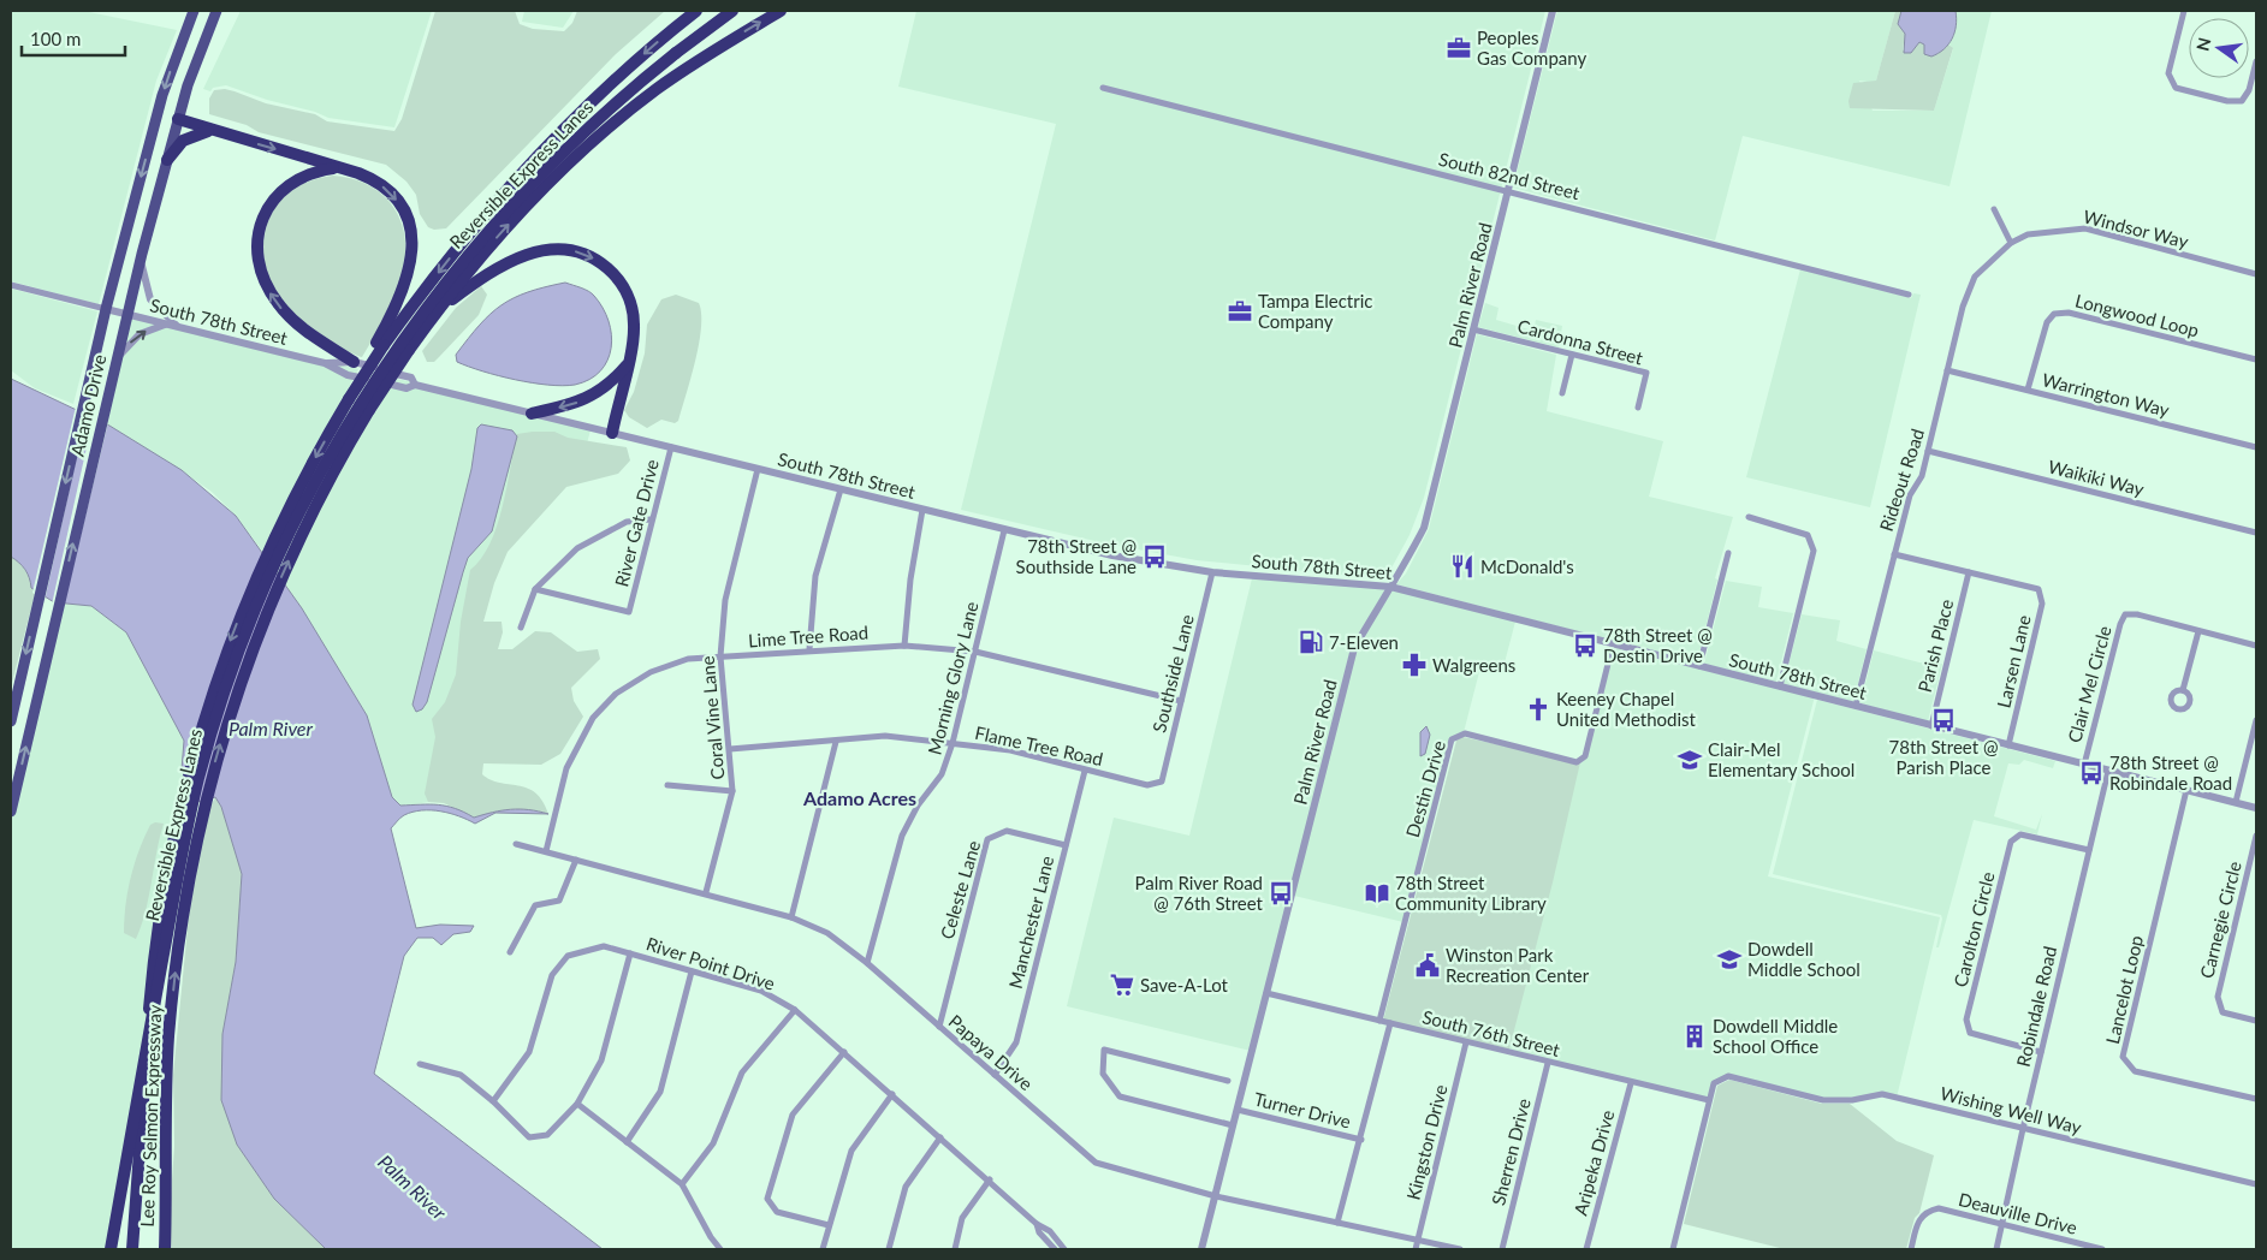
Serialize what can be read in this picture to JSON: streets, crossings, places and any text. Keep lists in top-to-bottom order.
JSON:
{
  "streets": {
    "highway": ["Reversible Express Lanes", "Lee Roy Selmon Expressway"],
    "main road": ["Adamo Drive"],
    "street": [
      "South 82nd Street",
      "Windsor Way",
      "Palm River Road",
      "Longwood Loop",
      "South 78th Street",
      "Cardonna Street",
      "Warrington Way",
      "Waikiki Way",
      "Rideout Road",
      "River Gate Drive",
      "Lime Tree Road",
      "Parish Place",
      "Larsen Lane",
      "Southside Lane",
      "Morning Glory Lane",
      "Clair Mel Circle",
      "Coral Vine Lane",
      "Flame Tree Road",
      "Destin Drive",
      "Celeste Lane",
      "Carnegie Circle",
      "Manchester Lane",
      "Carolton Circle",
      "River Point Drive",
      "Lancelot Loop",
      "Robindale Road",
      "South 76th Street",
      "Papaya Drive",
      "Turner Drive",
      "Wishing Well Way",
      "Kingston Drive",
      "Sherren Drive",
      "Aripeka Drive",
      "Deauville Drive"
    ]
  },
  "crossings": [
    ["South 82nd Street", "Palm River Road"],
    ["Windsor Way", "Rideout Road"],
    ["Palm River Road", "South 78th Street"],
    ["Palm River Road", "Cardonna Street"],
    ["Palm River Road", "South 76th Street"],
    ["Palm River Road", "Papaya Drive"],
    ["Palm River Road", "Turner Drive"],
    ["Longwood Loop", "Warrington Way"],
    ["South 78th Street", "Adamo Drive"],
    ["South 78th Street", "Rideout Road"],
    ["South 78th Street", "River Gate Drive"],
    ["South 78th Street", "Parish Place"],
    ["South 78th Street", "Larsen Lane"],
    ["South 78th Street", "Southside Lane"],
    ["South 78th Street", "Morning Glory Lane"],
    ["South 78th Street", "Clair Mel Circle"],
    ["South 78th Street", "Coral Vine Lane"],
    ["South 78th Street", "Destin Drive"],
    ["South 78th Street", "Lancelot Loop"],
    ["South 78th Street", "Robindale Road"],
    ["Warrington Way", "Rideout Road"],
    ["Waikiki Way", "Rideout Road"],
    ["Rideout Road", "Larsen Lane"],
    ["Lime Tree Road", "Southside Lane"],
    ["Lime Tree Road", "Morning Glory Lane"],
    ["Lime Tree Road", "Coral Vine Lane"],
    ["Lime Tree Road", "Papaya Drive"],
    ["Parish Place", "Larsen Lane"],
    ["Southside Lane", "Flame Tree Road"],
    ["Morning Glory Lane", "Flame Tree Road"],
    ["Morning Glory Lane", "Papaya Drive"],
    ["Coral Vine Lane", "Flame Tree Road"],
    ["Coral Vine Lane", "Papaya Drive"],
    ["Flame Tree Road", "Manchester Lane"],
    ["Destin Drive", "South 76th Street"],
    ["Celeste Lane", "Manchester Lane"],
    ["Celeste Lane", "Papaya Drive"],
    ["Manchester Lane", "Papaya Drive"],
    ["Carolton Circle", "Robindale Road"],
    ["Robindale Road", "Wishing Well Way"],
    ["Robindale Road", "Deauville Drive"],
    ["South 76th Street", "Wishing Well Way"],
    ["South 76th Street", "Kingston Drive"],
    ["South 76th Street", "Sherren Drive"],
    ["South 76th Street", "Aripeka Drive"],
    ["Papaya Drive", "Kingston Drive"]
  ],
  "districts": ["Adamo Acres"],
  "water": ["Palm River"],
  "places": {
    "office": ["Peoples Gas Company", "Tampa Electric Company"],
    "bus stop": [
      "78th Street @ Southside Lane",
      "78th Street @ Destin Drive",
      "78th Street @ Parish Place",
      "78th Street @ Robindale Road",
      "Palm River Road @ 76th Street"
    ],
    "restaurant": ["McDonald's"],
    "fuel station": ["7-Eleven"],
    "pharmacy": ["Walgreens"],
    "church": ["Keeney Chapel United Methodist"],
    "school or university": ["Clair-Mel Elementary School", "Dowdell Middle School"],
    "library": ["78th Street Community Library"],
    "public building": ["Winston Park Recreation Center"],
    "supermarket": ["Save-A-Lot"],
    "building": ["Dowdell Middle School Office"]
  },
  "scale_bar": "100 m",
  "north": "left"
}
